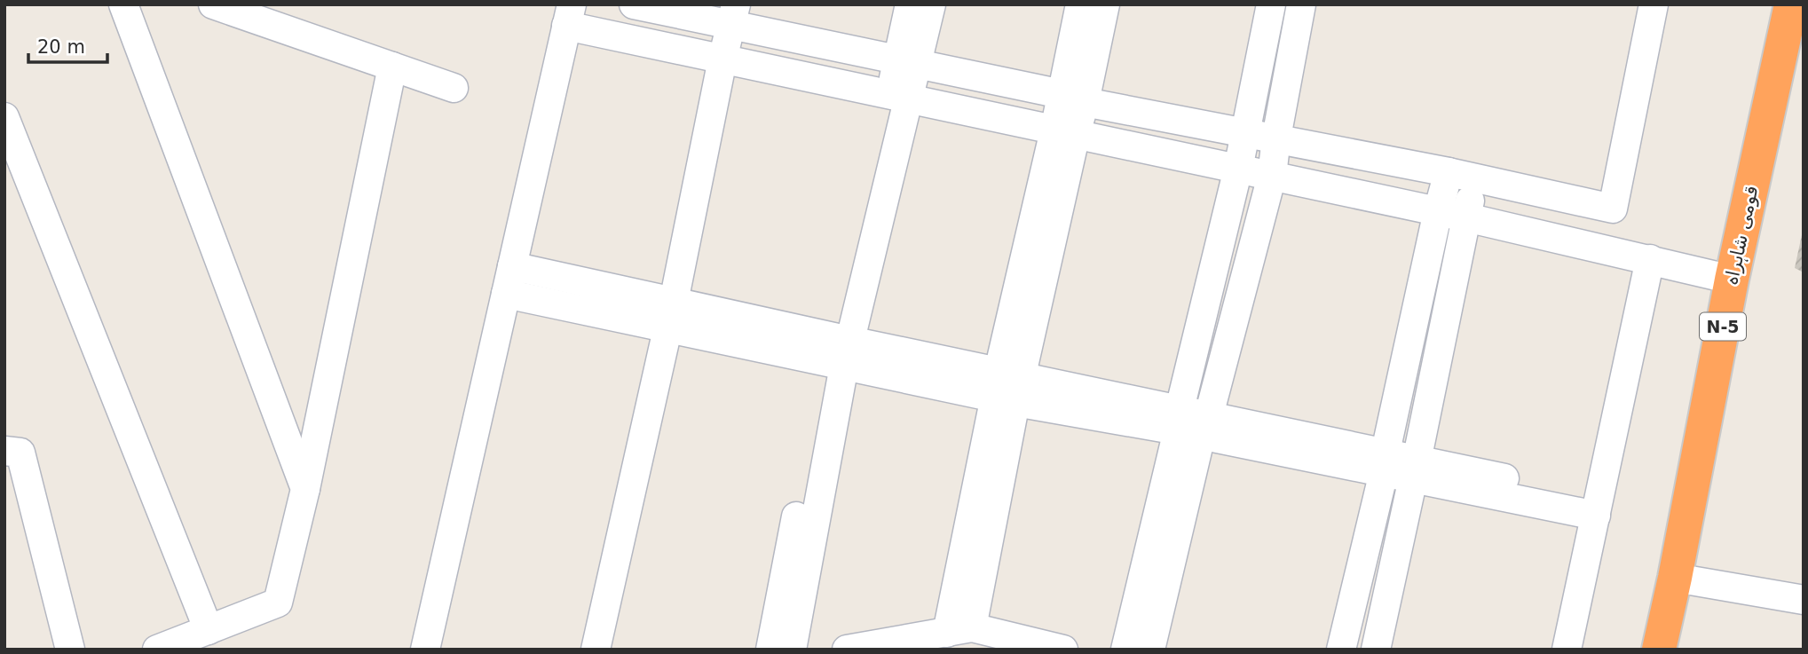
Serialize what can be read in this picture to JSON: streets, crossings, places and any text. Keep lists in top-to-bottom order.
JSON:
{
  "streets": {
    "highway": ["قومی شاہراہ", "N-5"]
  },
  "scale_bar": "20 m"
}
